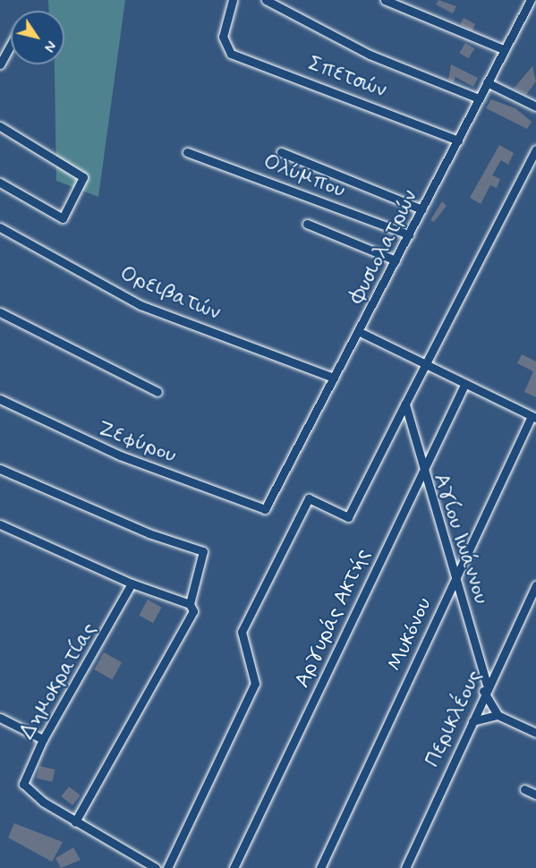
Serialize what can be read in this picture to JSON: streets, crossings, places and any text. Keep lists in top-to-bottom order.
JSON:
{
  "streets": {
    "street": [
      "Σπετσών",
      "Ολύμπου",
      "Φυσιολατρών",
      "Ορειβατών",
      "Ζεφύρου",
      "Αγίου Ιωάννου",
      "Αργυράς Ακτής",
      "Μυκόνου",
      "Δημοκρατίας",
      "Περικλέους"
    ]
  },
  "crossings": [
    ["Σπετσών", "Φυσιολατρών"],
    ["Ολύμπου", "Φυσιολατρών"],
    ["Φυσιολατρών", "Ορειβατών"],
    ["Φυσιολατρών", "Ζεφύρου"],
    ["Αγίου Ιωάννου", "Αργυράς Ακτής"],
    ["Αγίου Ιωάννου", "Μυκόνου"],
    ["Αγίου Ιωάννου", "Περικλέους"]
  ],
  "north": "bottom right"
}
